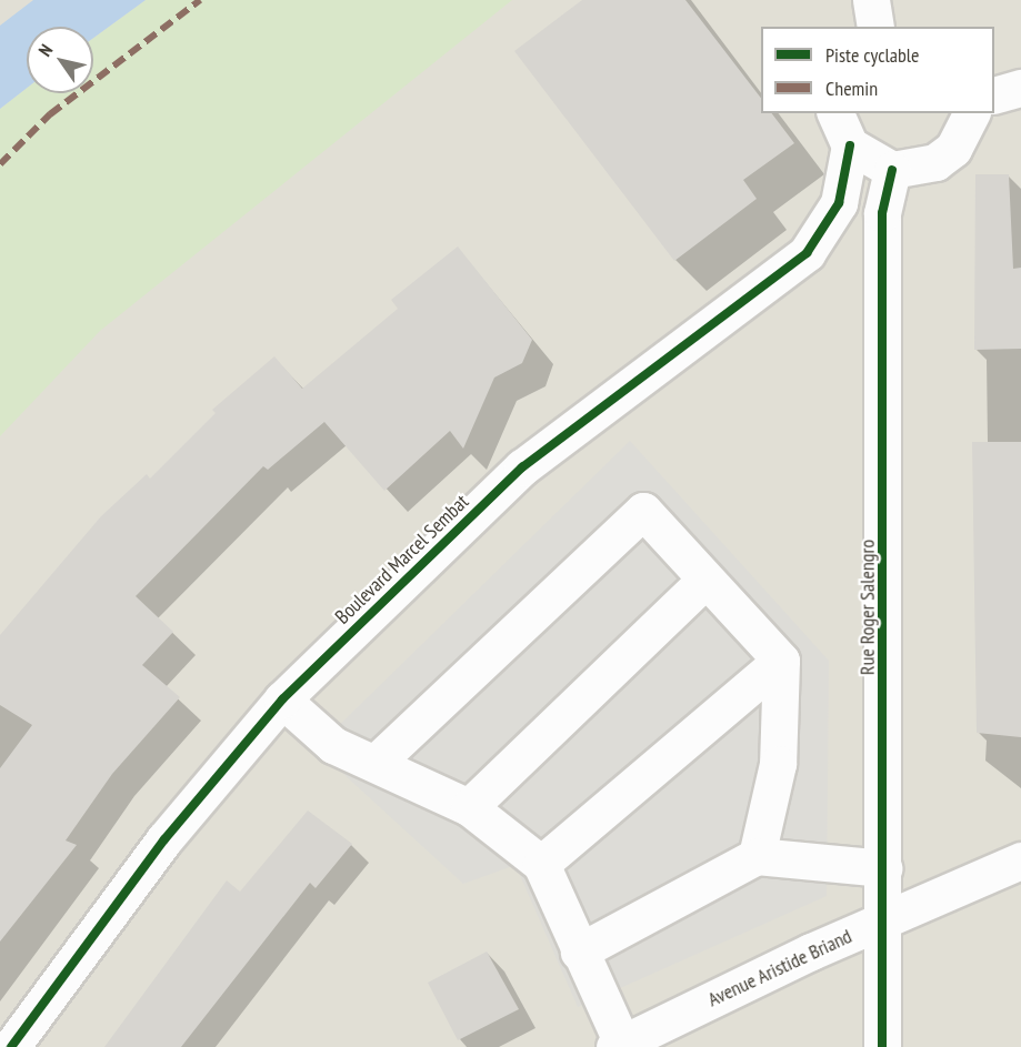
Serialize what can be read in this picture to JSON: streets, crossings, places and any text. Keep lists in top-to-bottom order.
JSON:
{
  "streets": {
    "street": ["Boulevard Marcel Sembat", "Rue Roger Salengro", "Avenue Aristide Briand"]
  },
  "crossings": [
    ["Rue Roger Salengro", "Avenue Aristide Briand"]
  ],
  "legend": ["Piste cyclable", "Chemin"],
  "north": "top left"
}
